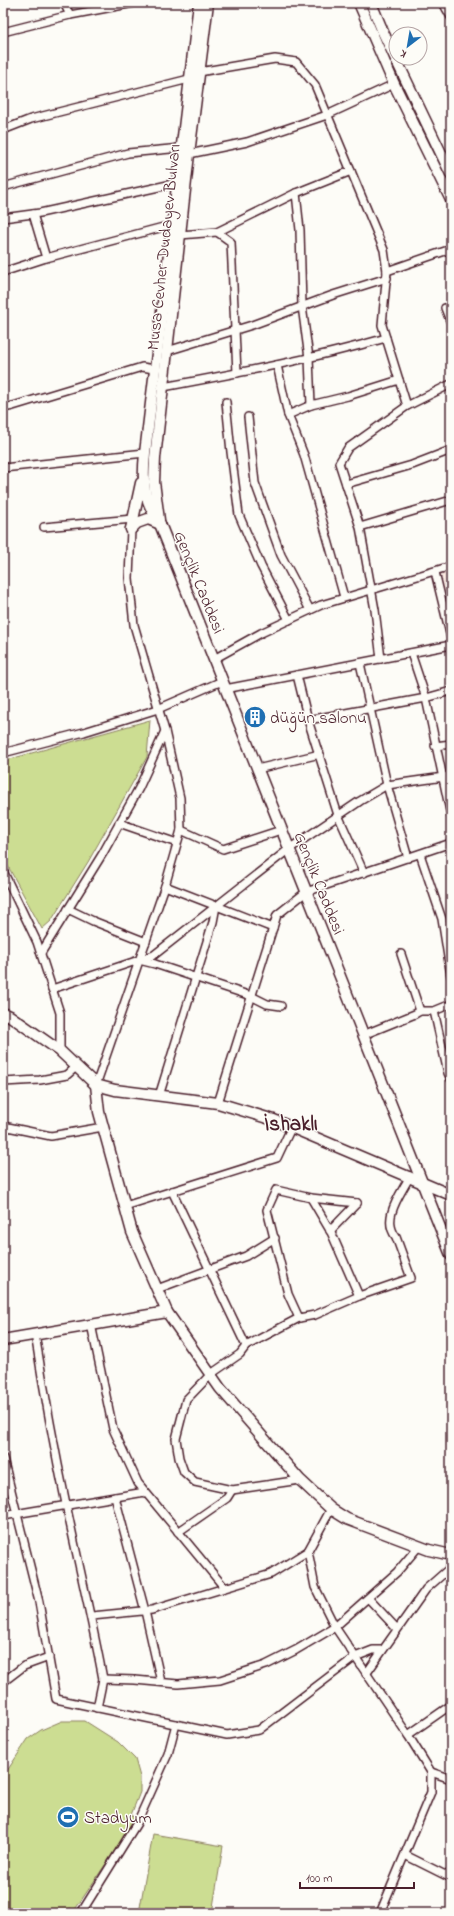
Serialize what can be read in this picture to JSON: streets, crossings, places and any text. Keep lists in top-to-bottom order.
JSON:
{
  "streets": {
    "main road": ["Musa Cevher Dudayev Bulvarı", "Gençlik Caddesi"]
  },
  "crossings": [
    ["Musa Cevher Dudayev Bulvarı", "Gençlik Caddesi"]
  ],
  "districts": ["İshaklı"],
  "places": {
    "building": ["düğün salonu"],
    "sports": ["Stadyum"]
  },
  "scale_bar": "100 m",
  "north": "bottom left"
}
